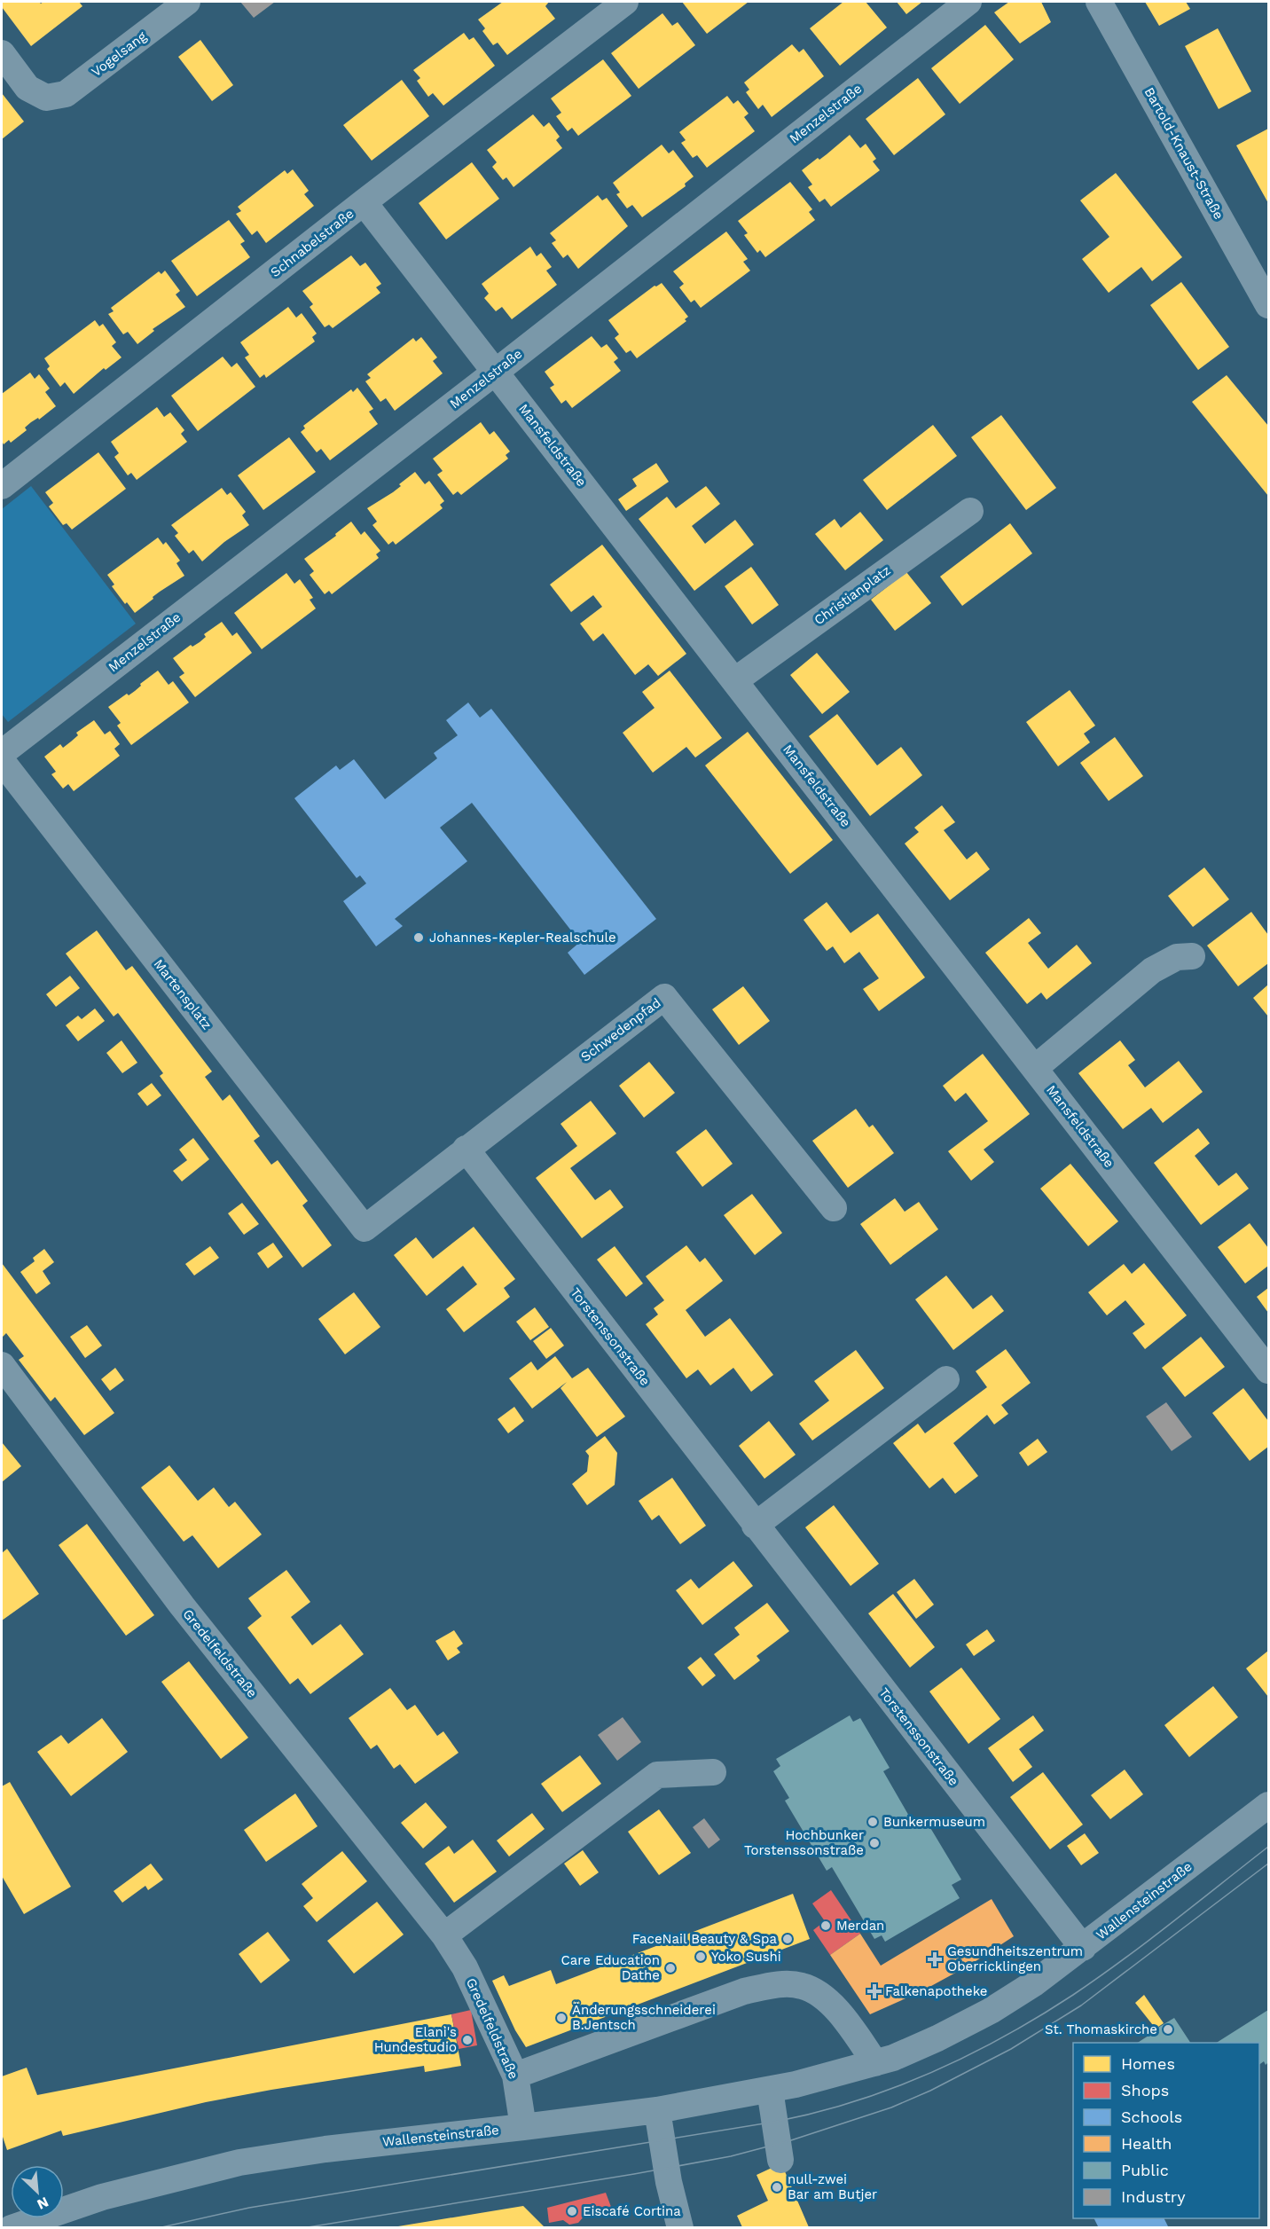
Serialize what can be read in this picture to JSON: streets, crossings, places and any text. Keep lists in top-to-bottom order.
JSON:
{
  "streets": {
    "street": [
      "Vogelsang",
      "Menzelstraße",
      "Bartold-Knaust-Straße",
      "Schnabelstraße",
      "Mansfeldstraße",
      "Christianplatz",
      "Martensplatz",
      "Schwedenpfad",
      "Torstenssonstraße",
      "Gredelfeldstraße",
      "Wallensteinstraße"
    ]
  },
  "crossings": [
    ["Menzelstraße", "Mansfeldstraße"],
    ["Schnabelstraße", "Mansfeldstraße"],
    ["Mansfeldstraße", "Christianplatz"],
    ["Martensplatz", "Schwedenpfad"],
    ["Schwedenpfad", "Torstenssonstraße"],
    ["Torstenssonstraße", "Wallensteinstraße"],
    ["Gredelfeldstraße", "Wallensteinstraße"]
  ],
  "places": {
    "other": [
      "Johannes-Kepler-Realschule",
      "Bunkermuseum",
      "Hochbunker Torstenssonstraße",
      "Merdan",
      "FaceNail Beauty & Spa",
      "Yoko Sushi",
      "Care Education Dathe",
      "Änderungsschneiderei B.Jentsch",
      "St. Thomaskirche",
      "Elani's Hundestudio",
      "null-zwei Bar am Butjer",
      "Eiscafé Cortina"
    ],
    "health": ["Gesundheitszentrum Oberricklingen", "Falkenapotheke"]
  },
  "legend": [
    "Homes",
    "Shops",
    "Schools",
    "Health",
    "Public",
    "Industry"
  ],
  "north": "bottom right"
}
